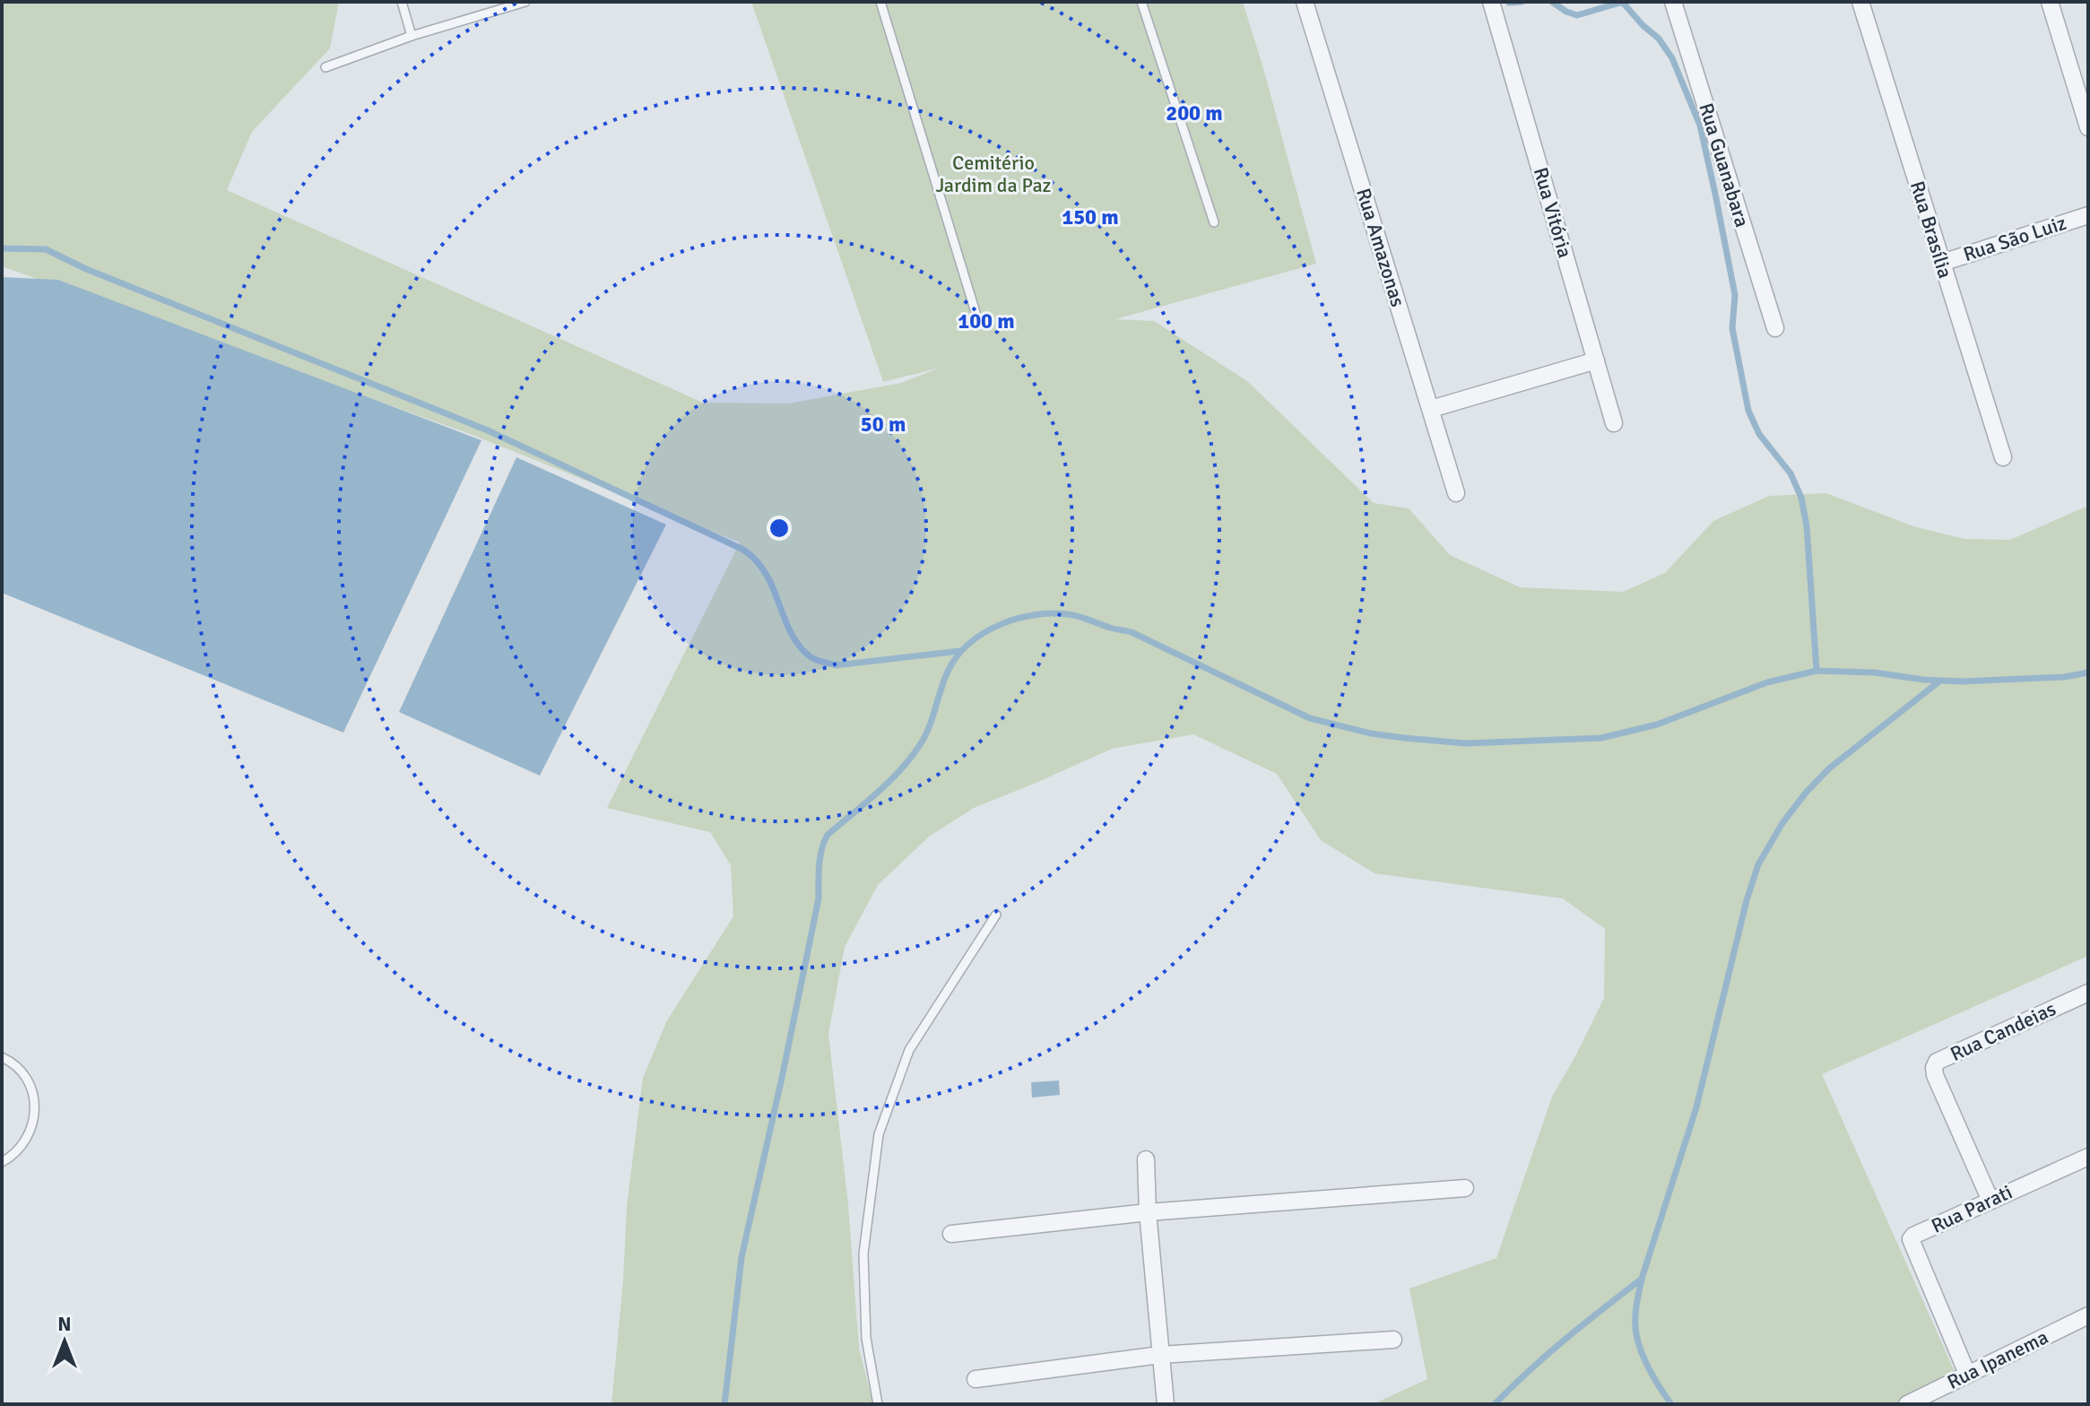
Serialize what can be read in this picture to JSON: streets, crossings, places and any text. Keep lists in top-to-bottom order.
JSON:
{
  "streets": {
    "street": [
      "Rua Guanabara",
      "Rua Vitória",
      "Rua Brasília",
      "Rua São Luiz",
      "Rua Amazonas",
      "Rua Candeias",
      "Rua Parati",
      "Rua Ipanema"
    ]
  },
  "crossings": [
    ["Rua Brasília", "Rua São Luiz"],
    ["Rua Candeias", "Rua Parati"],
    ["Rua Parati", "Rua Ipanema"]
  ],
  "parks": ["Cemitério Jardim da Paz"],
  "north": "top",
  "rings": [
    "200 m",
    "150 m",
    "100 m",
    "50 m"
  ]
}
